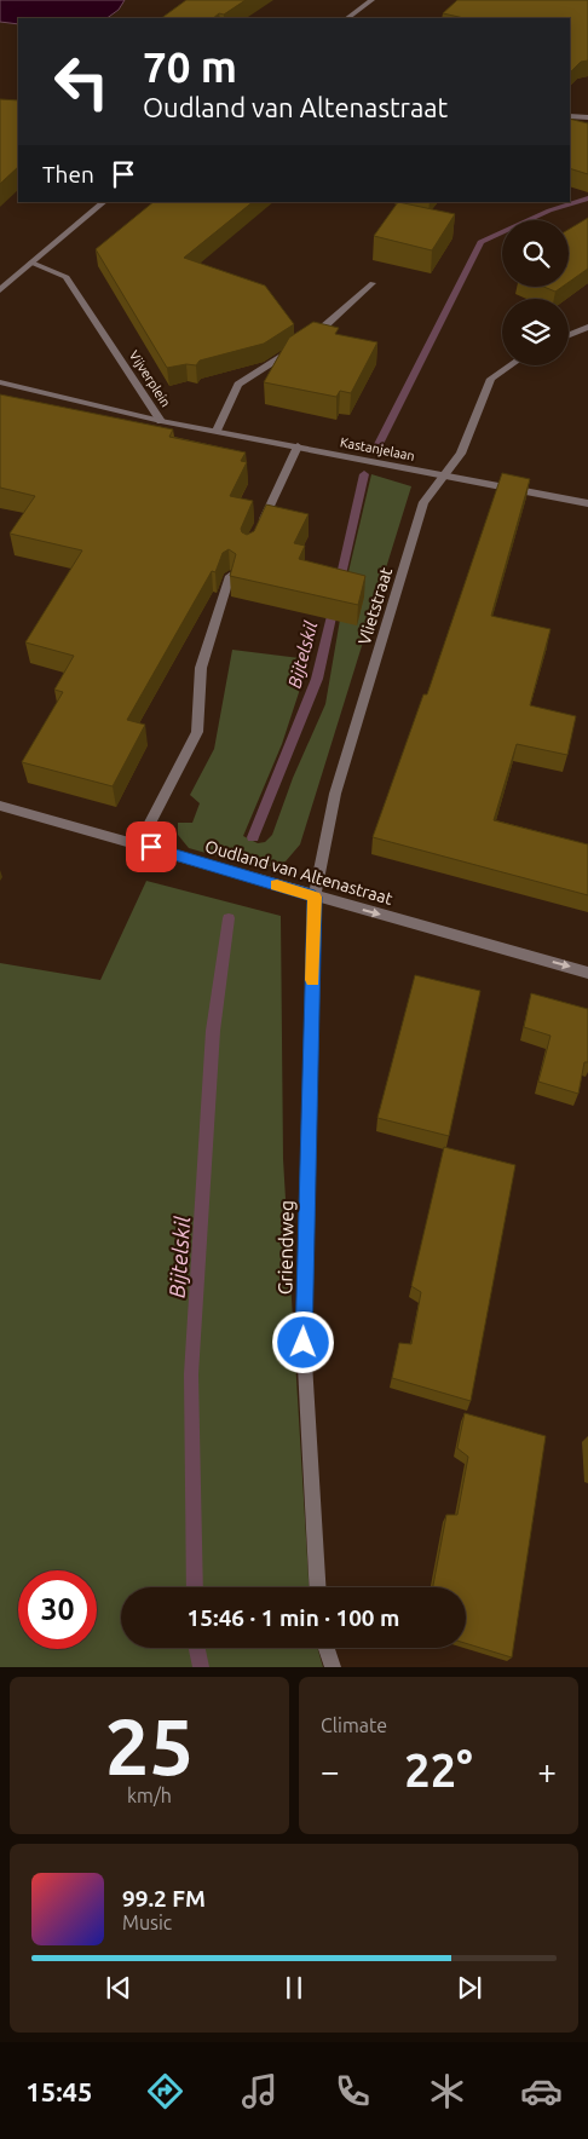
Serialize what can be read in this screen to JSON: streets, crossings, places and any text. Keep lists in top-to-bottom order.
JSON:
{
  "streets": {
    "street": [
      "Vijverplein",
      "Kastanjelaan",
      "Vlietstraat",
      "Oudland van Altenastraat",
      "Griendweg"
    ]
  },
  "crossings": [
    ["Vijverplein", "Kastanjelaan"],
    ["Kastanjelaan", "Vlietstraat"],
    ["Vlietstraat", "Oudland van Altenastraat"],
    ["Vlietstraat", "Griendweg"],
    ["Oudland van Altenastraat", "Griendweg"]
  ],
  "one_way": ["Oudland van Altenastraat"],
  "water": ["Bijtelskil"],
  "page": {
    "turn": ["70 m", "Oudland van Altenastraat"],
    "then": "Then",
    "limit": "30",
    "trip": "15:46 · 1 min · 100 m",
    "tile": [
      ["25", "km/h"],
      "Climate"
    ],
    "heat": ["−", "22°", "+"],
    "song": ["99.2 FM", "Music"],
    "tabs": "15:45"
  }
}
